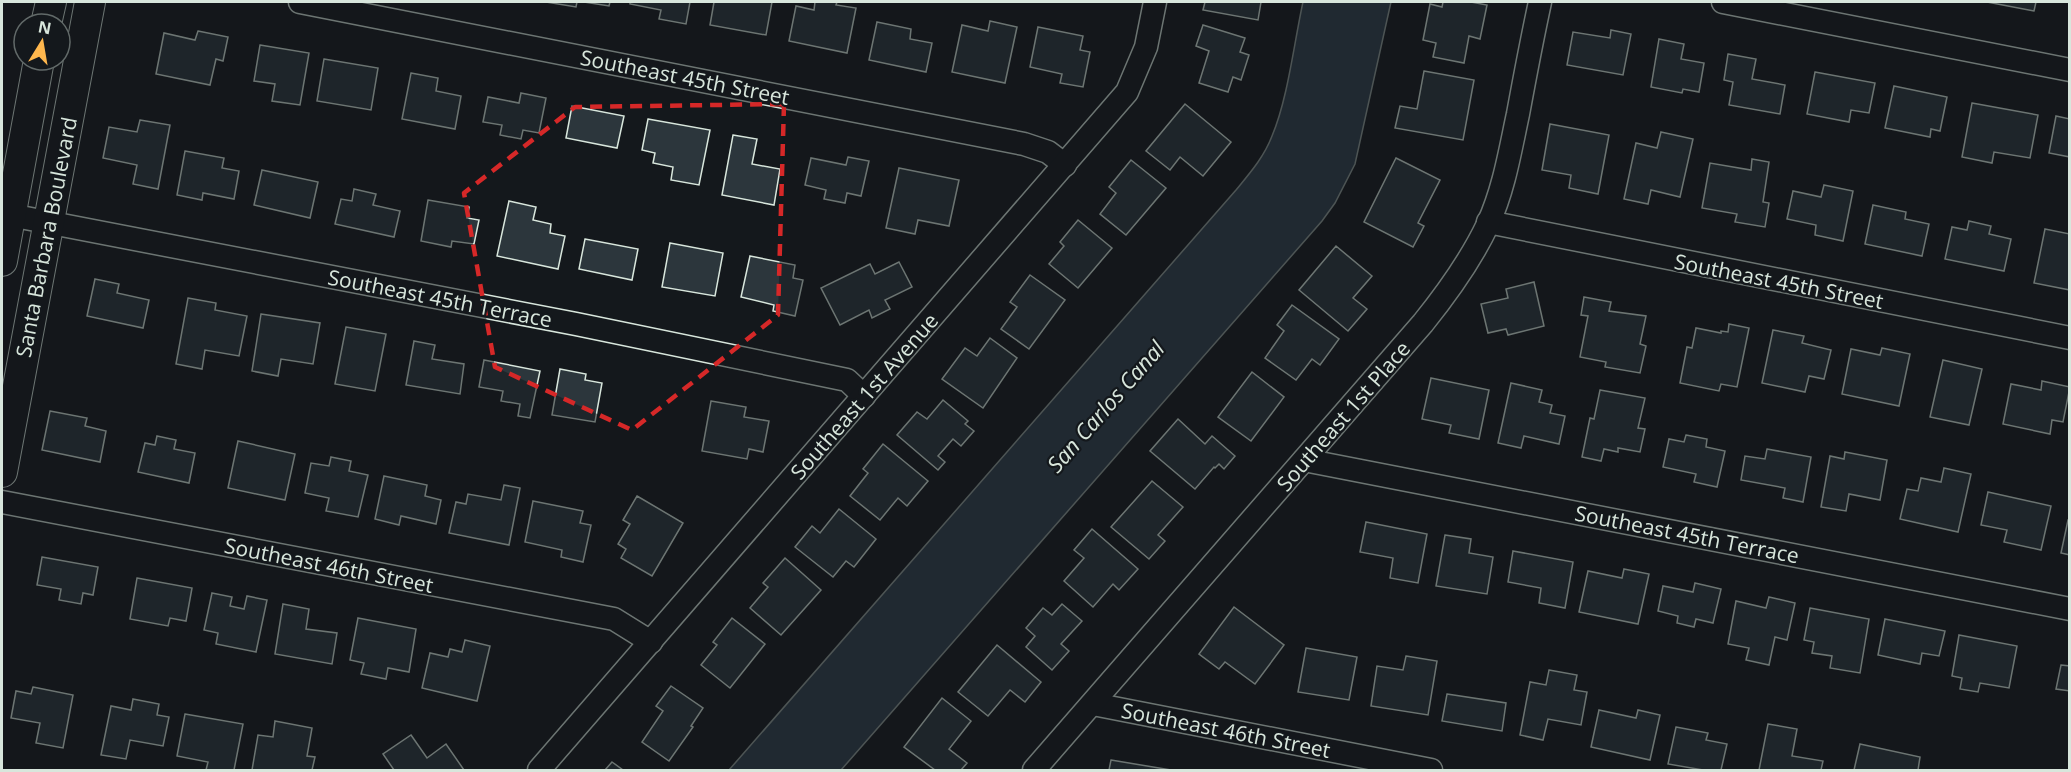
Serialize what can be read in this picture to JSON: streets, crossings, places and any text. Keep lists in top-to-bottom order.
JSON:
{
  "streets": {
    "main road": ["Santa Barbara Boulevard"],
    "street": [
      "Southeast 45th Street",
      "Southeast 45th Terrace",
      "Southeast 1st Avenue",
      "Southeast 1st Place",
      "Southeast 46th Street"
    ]
  },
  "crossings": [
    ["Southeast 45th Street", "Southeast 1st Avenue"],
    ["Southeast 45th Street", "Southeast 1st Place"],
    ["Santa Barbara Boulevard", "Southeast 45th Terrace"],
    ["Southeast 45th Terrace", "Southeast 1st Avenue"],
    ["Southeast 45th Terrace", "Southeast 1st Place"],
    ["Southeast 1st Avenue", "Southeast 46th Street"],
    ["Southeast 1st Place", "Southeast 46th Street"]
  ],
  "water": ["San Carlos Canal"],
  "north": "top"
}
